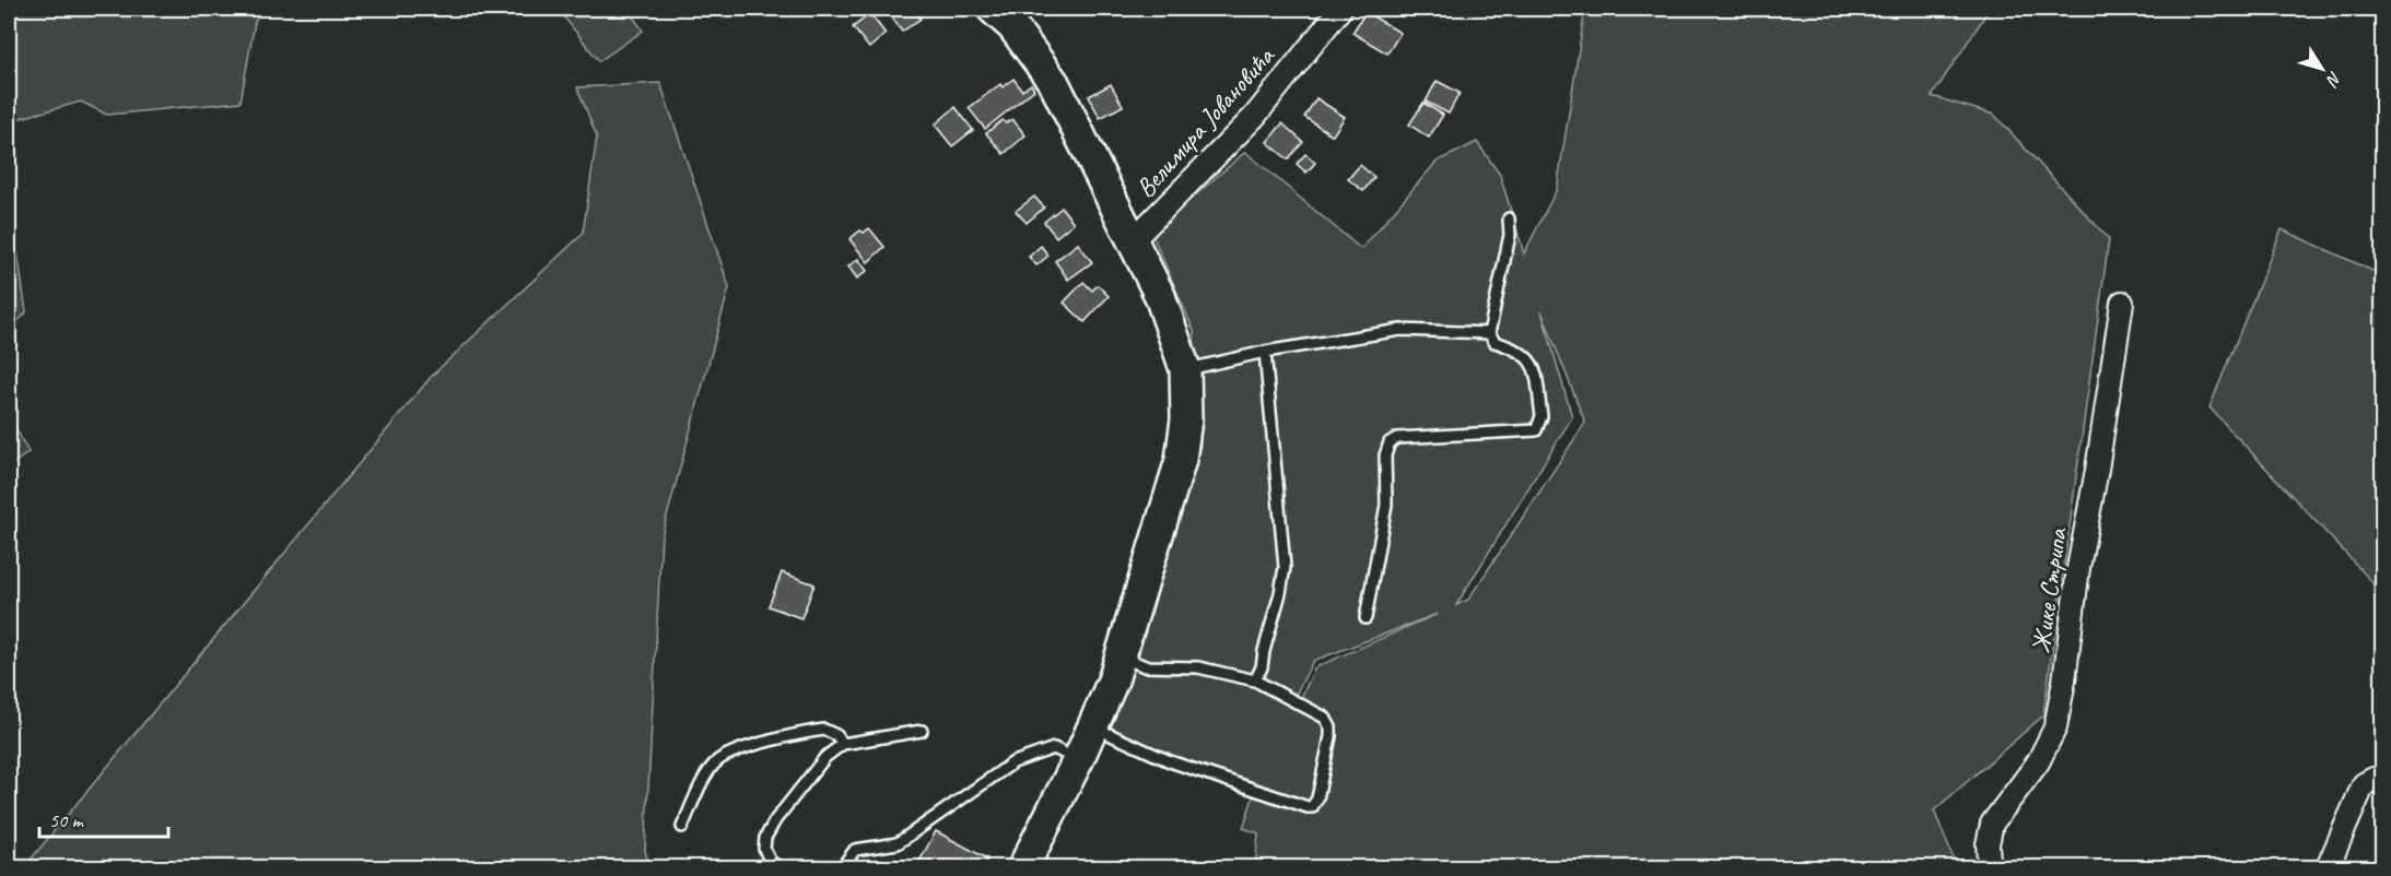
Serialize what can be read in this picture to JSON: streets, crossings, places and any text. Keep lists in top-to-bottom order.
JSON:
{
  "streets": {
    "street": ["Велимира Јовановића", "Жике Стрипа"]
  },
  "scale_bar": "50 m",
  "north": "bottom right"
}
